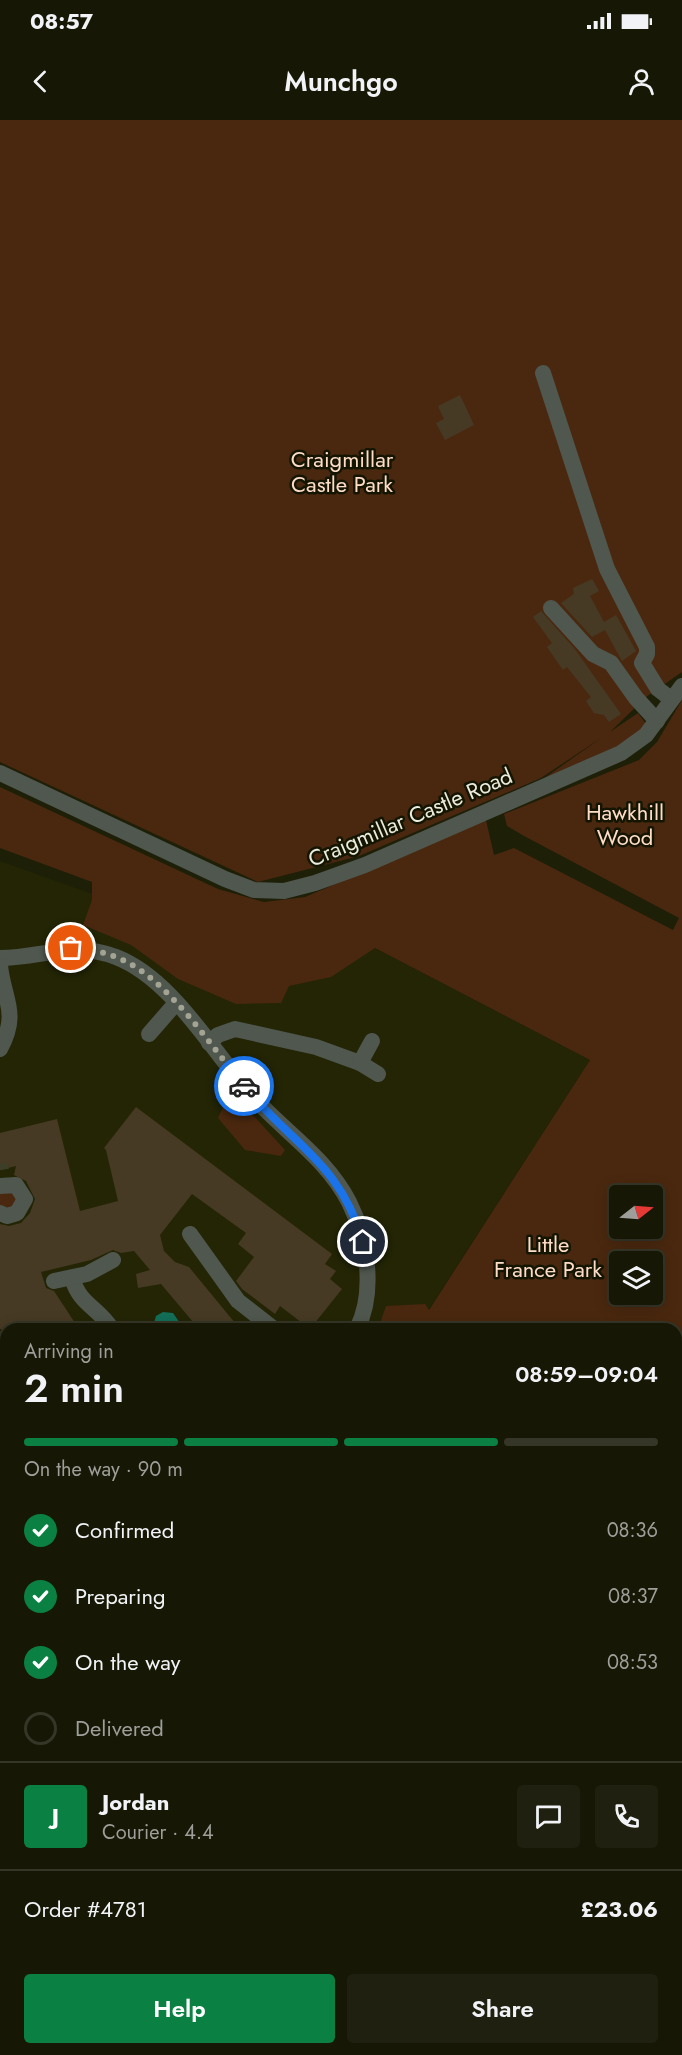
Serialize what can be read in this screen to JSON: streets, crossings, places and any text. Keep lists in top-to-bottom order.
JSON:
{
  "streets": {
    "street": ["Craigmillar Castle Road"]
  },
  "parks": ["Craigmillar Castle Park", "Hawkhill Wood", "Little France Park"],
  "north": "right",
  "page": {
    "status": "08:57",
    "header": "Munchgo",
    "heading": ["2 min", "Arriving in", "08:59–09:04"],
    "panel": [
      "Jordan",
      "Courier · 4.4",
      "Order #4781",
      "£23.06"
    ],
    "bar": "On the way · 90 m",
    "list": [
      ["Confirmed", "08:36"],
      ["Preparing", "08:37"],
      ["On the way", "08:53"],
      "Delivered"
    ],
    "round": "J",
    "buttons": ["Help", "Share"]
  }
}
